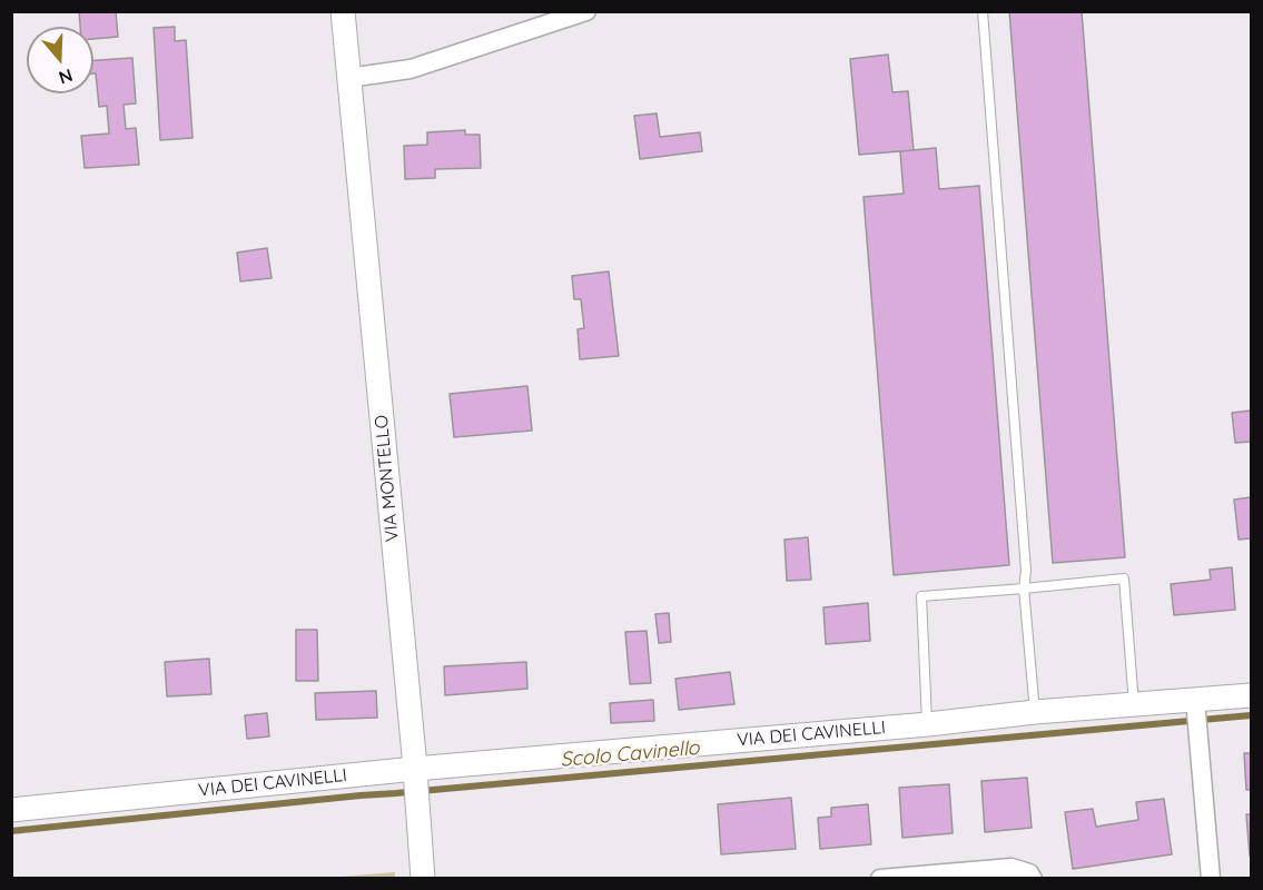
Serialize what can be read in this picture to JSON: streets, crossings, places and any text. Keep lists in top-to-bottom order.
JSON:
{
  "streets": {
    "street": ["VIA MONTELLO", "VIA DEI CAVINELLI"]
  },
  "crossings": [
    ["VIA MONTELLO", "VIA DEI CAVINELLI"]
  ],
  "water": ["Scolo Cavinello"],
  "north": "bottom"
}
